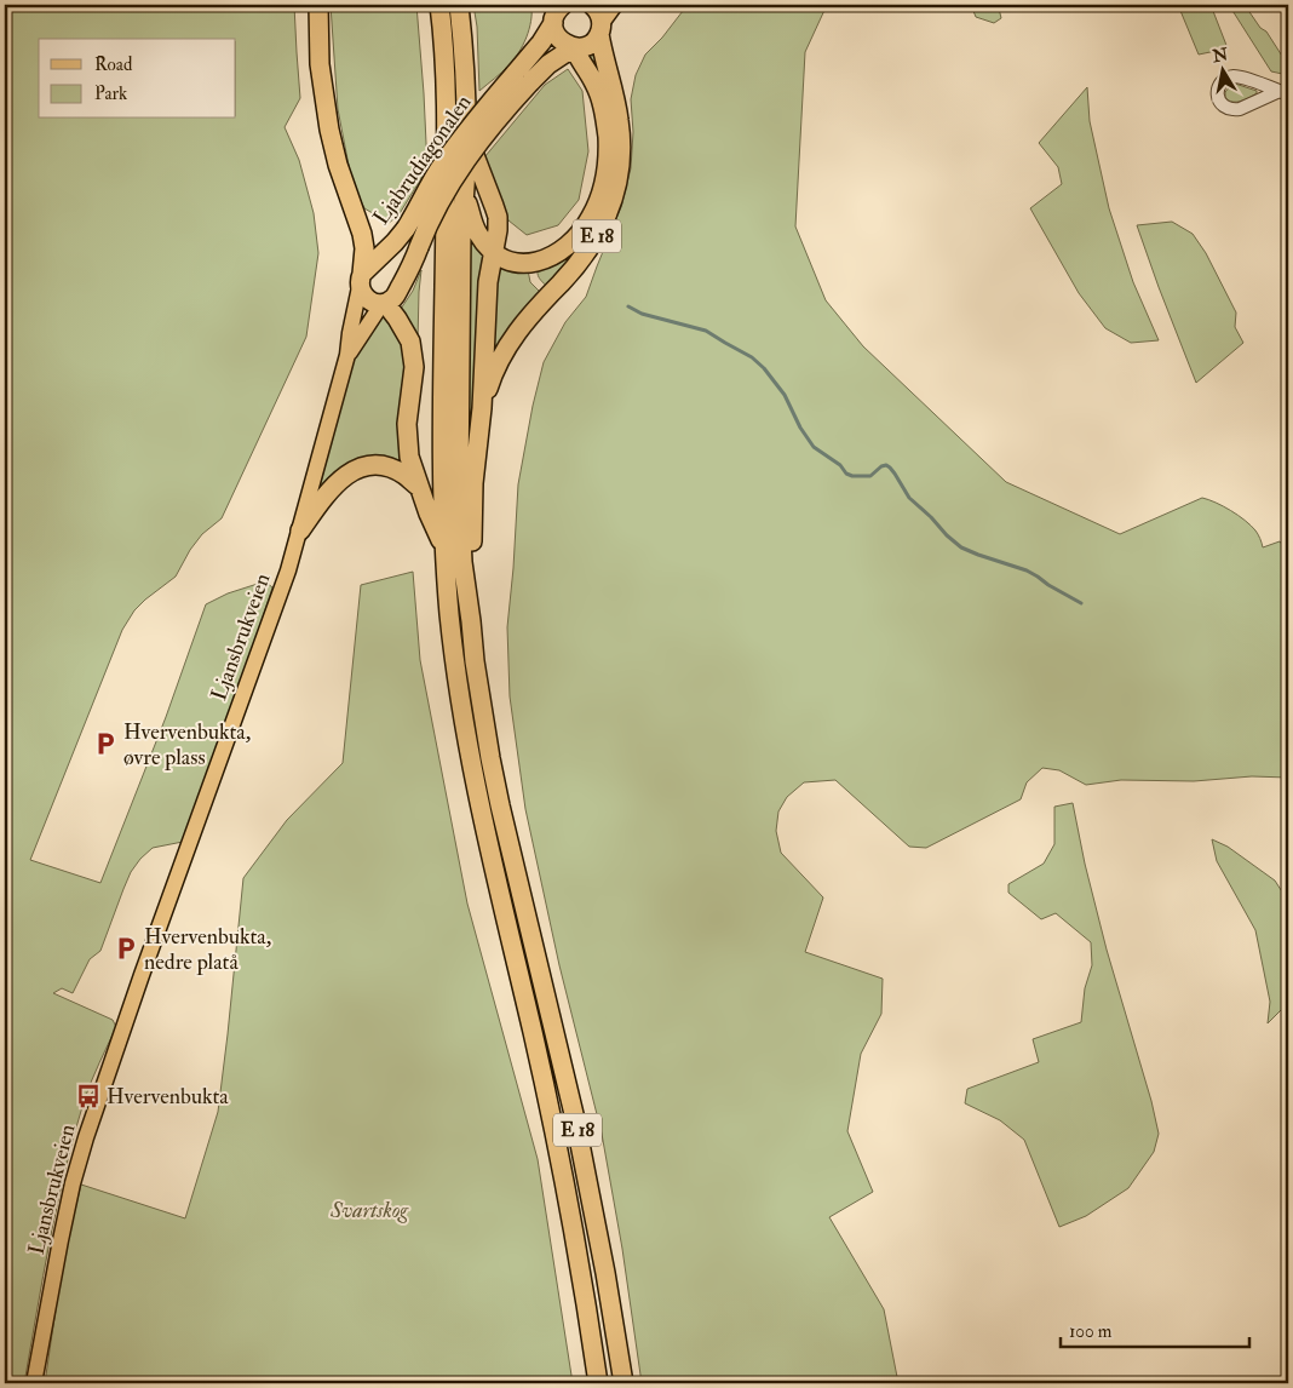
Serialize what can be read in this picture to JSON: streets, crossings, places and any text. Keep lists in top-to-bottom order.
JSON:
{
  "streets": {
    "highway": ["Ljabrudiagonalen", "E 18"],
    "main road": ["Ljansbrukveien"]
  },
  "crossings": [
    ["Ljabrudiagonalen", "E 18"],
    ["Ljabrudiagonalen", "Ljansbrukveien"],
    ["E 18", "Ljansbrukveien"]
  ],
  "parks": ["Svartskog"],
  "places": {
    "parking": ["Hvervenbukta, øvre plass", "Hvervenbukta, nedre platå"],
    "bus stop": ["Hvervenbukta"]
  },
  "legend": ["Road", "Park"],
  "scale_bar": "100 m",
  "north": "top"
}
